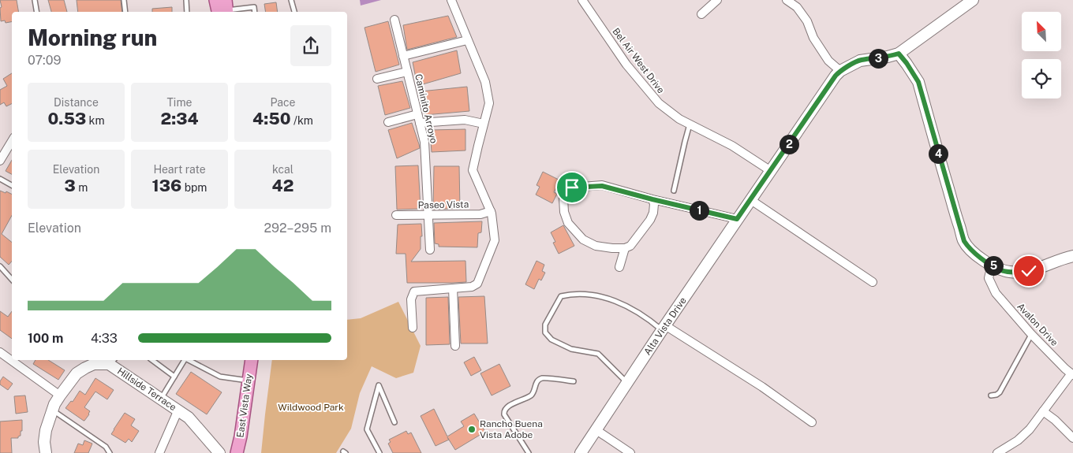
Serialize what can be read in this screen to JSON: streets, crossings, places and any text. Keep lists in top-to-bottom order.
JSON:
{
  "streets": {
    "main road": ["East Vista Way"],
    "street": [
      "Bel Air West Drive",
      "Caminito Arroyo",
      "Paseo Vista",
      "Avalon Drive",
      "Alta Vista Drive",
      "Hillside Terrace"
    ]
  },
  "crossings": [
    ["Bel Air West Drive", "Alta Vista Drive"],
    ["Caminito Arroyo", "Paseo Vista"]
  ],
  "parks": ["Wildwood Park"],
  "places": ["Rancho Buena Vista Adobe"],
  "north": "top left",
  "page": {
    "heading": ["Morning run", "07:09"],
    "pins": [
      "3",
      "2",
      "4",
      "1",
      "5"
    ],
    "stats": [
      ["Distance", "0.53 km"],
      ["Time", "2:34"],
      ["Pace", "4:50 /km"],
      ["Elevation", "3 m"],
      ["Heart rate", "136 bpm"],
      ["kcal", "42"]
    ],
    "chart": ["Elevation", "292–295 m"],
    "list": [
      {
        "name": "100 m",
        "note": "4:33"
      }
    ]
  }
}
